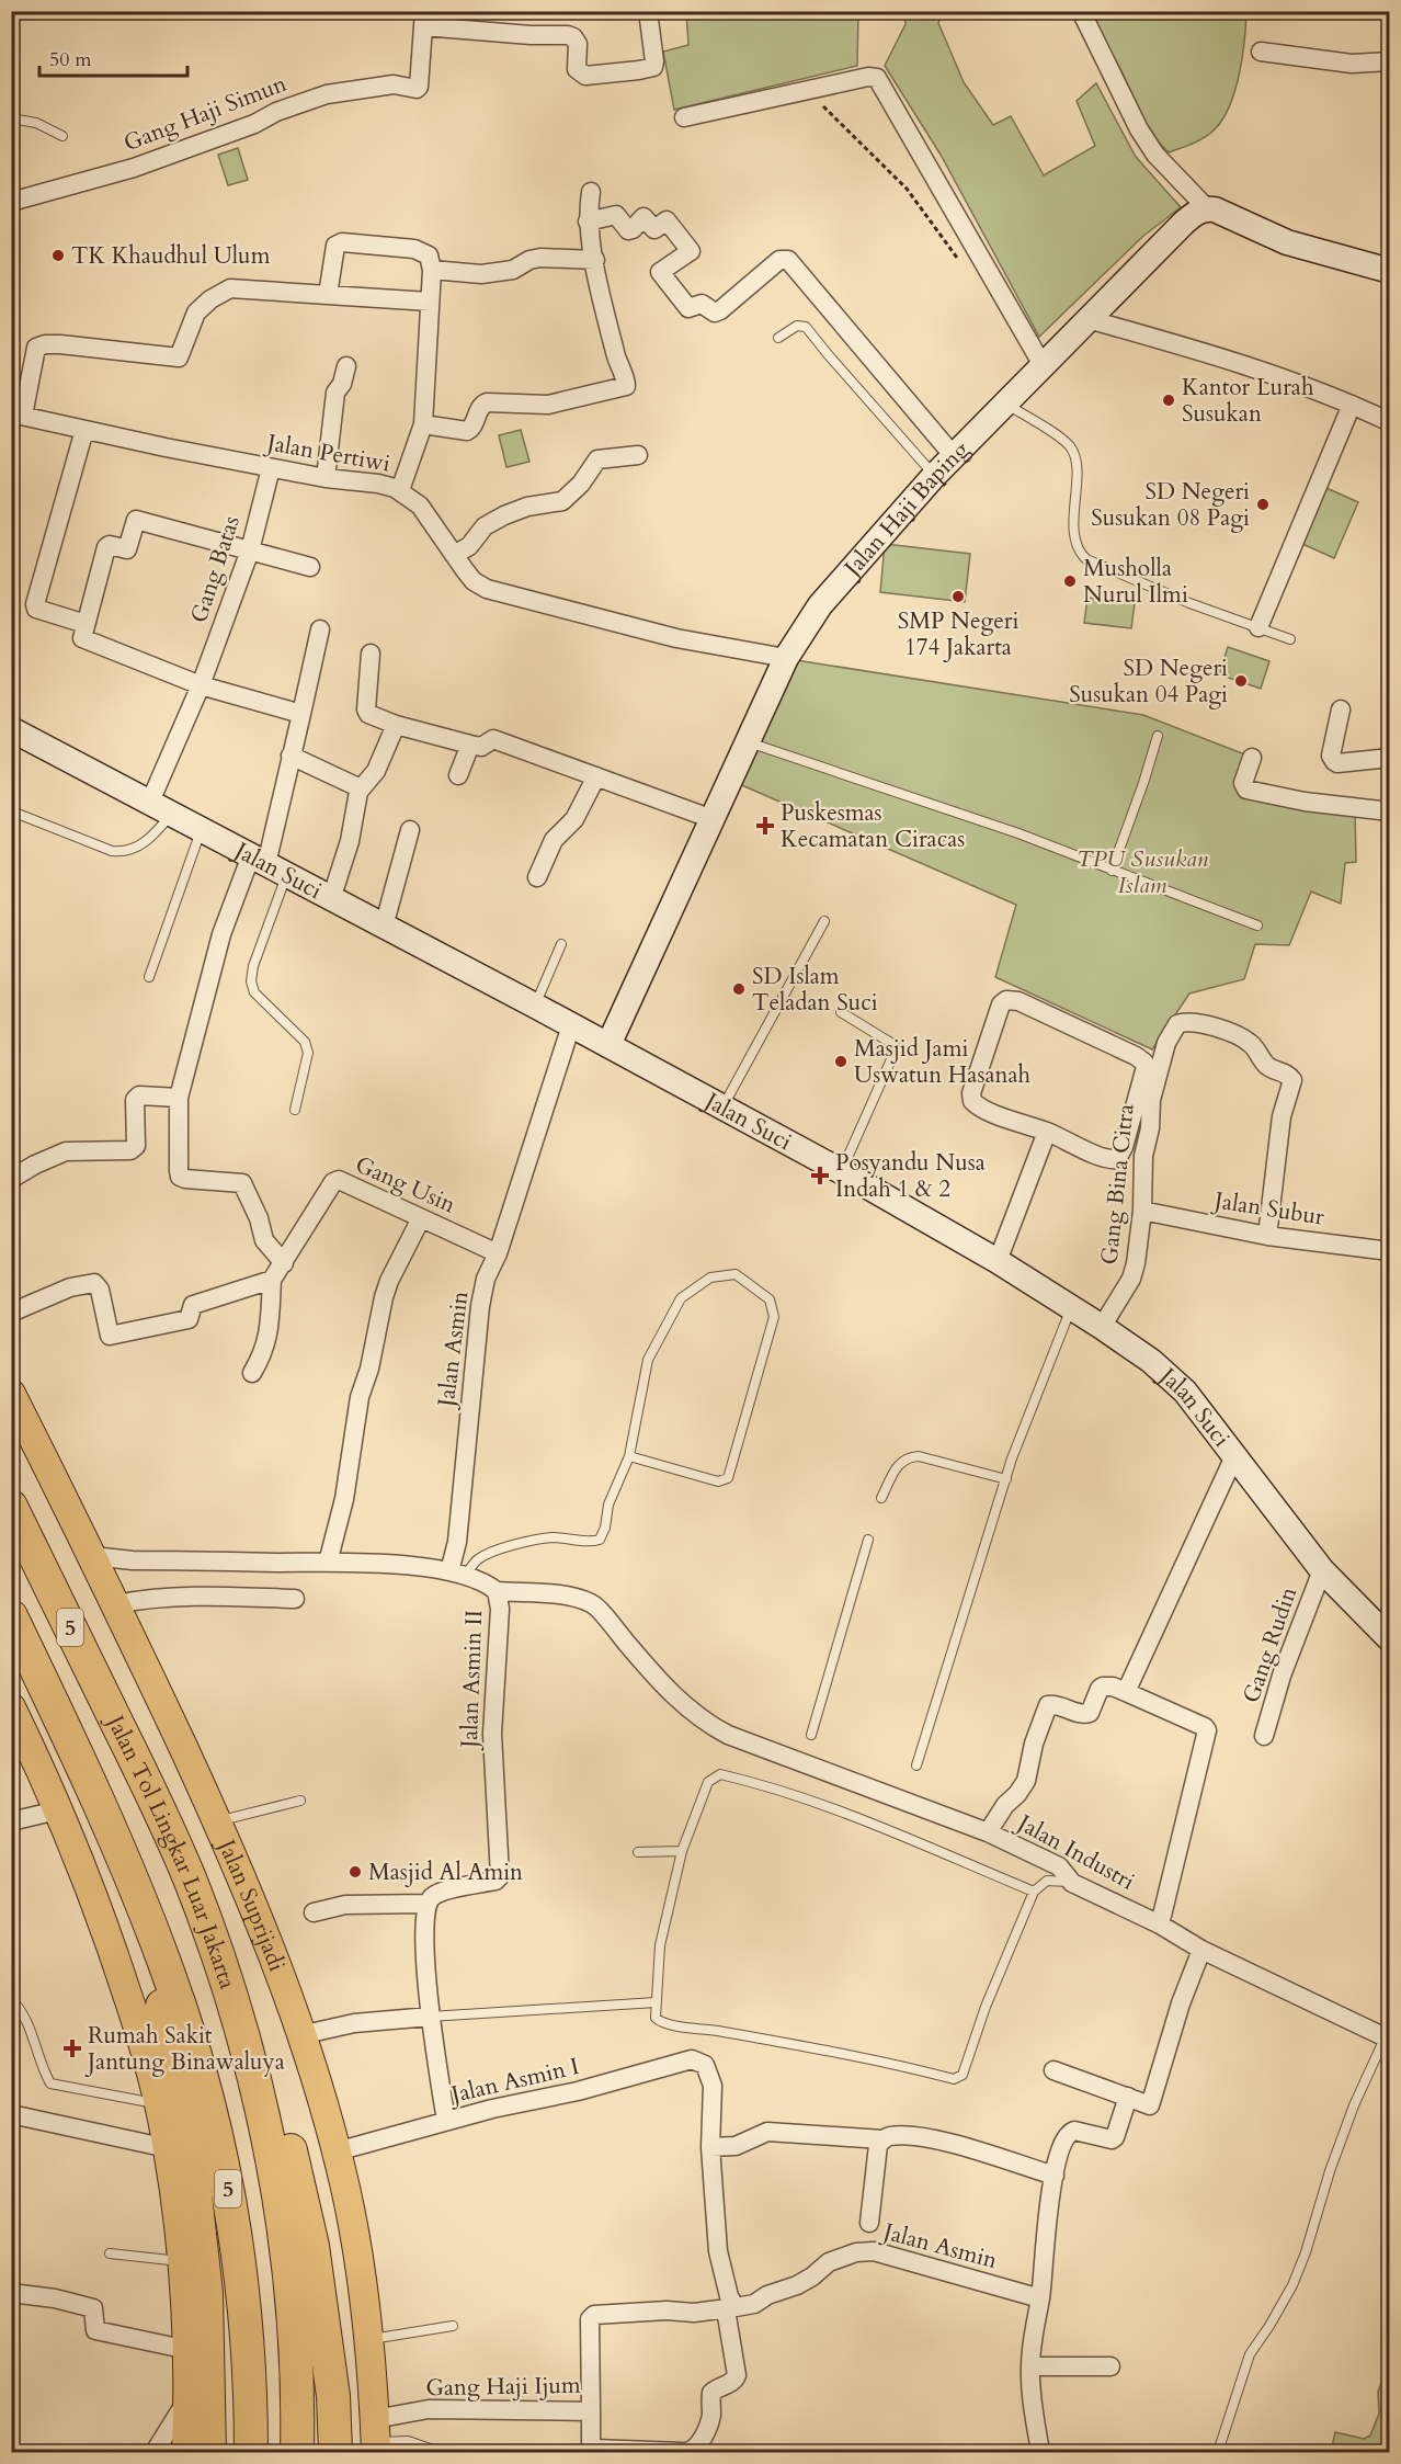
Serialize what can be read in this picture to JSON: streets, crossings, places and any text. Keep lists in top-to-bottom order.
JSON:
{
  "streets": {
    "highway": ["5", "Jalan Tol Lingkar Luar Jakarta"],
    "main road": ["Jalan Suprijadi"],
    "street": [
      "Gang Haji Simun",
      "Jalan Pertiwi",
      "Jalan Haji Baping",
      "Gang Batas",
      "Jalan Suci",
      "Gang Usin",
      "Gang Bina Citra",
      "Jalan Subur",
      "Jalan Asmin",
      "Gang Rudin",
      "Jalan Asmin II",
      "Jalan Industri",
      "Jalan Asmin I",
      "Gang Haji Ijum"
    ]
  },
  "crossings": [
    ["Jalan Pertiwi", "Jalan Haji Baping"],
    ["Jalan Pertiwi", "Gang Batas"],
    ["Jalan Haji Baping", "Jalan Suci"],
    ["Gang Batas", "Jalan Suci"],
    ["Jalan Suci", "Gang Bina Citra"],
    ["Jalan Suci", "Jalan Asmin"],
    ["Jalan Suci", "Gang Rudin"],
    ["Gang Usin", "Jalan Asmin"],
    ["Gang Bina Citra", "Jalan Subur"],
    ["Jalan Asmin", "Jalan Asmin II"],
    ["Jalan Asmin", "Gang Haji Ijum"],
    ["Jalan Asmin II", "Jalan Industri"],
    ["Jalan Asmin II", "Jalan Suprijadi"],
    ["Jalan Suprijadi", "Jalan Asmin I"],
    ["Jalan Suprijadi", "Gang Haji Ijum"]
  ],
  "parks": ["TPU Susukan Islam"],
  "places": {
    "other": [
      "TK Khaudhul Ulum",
      "Kantor Lurah Susukan",
      "SD Negeri Susukan 08 Pagi",
      "Musholla Nurul Ilmi",
      "SMP Negeri 174 Jakarta",
      "SD Negeri Susukan 04 Pagi",
      "SD Islam Teladan Suci",
      "Masjid Jami Uswatun Hasanah",
      "Masjid Al Amin"
    ],
    "health": ["Puskesmas Kecamatan Ciracas", "Posyandu Nusa Indah 1 & 2", "Rumah Sakit Jantung Binawaluya"]
  },
  "scale_bar": "50 m"
}
